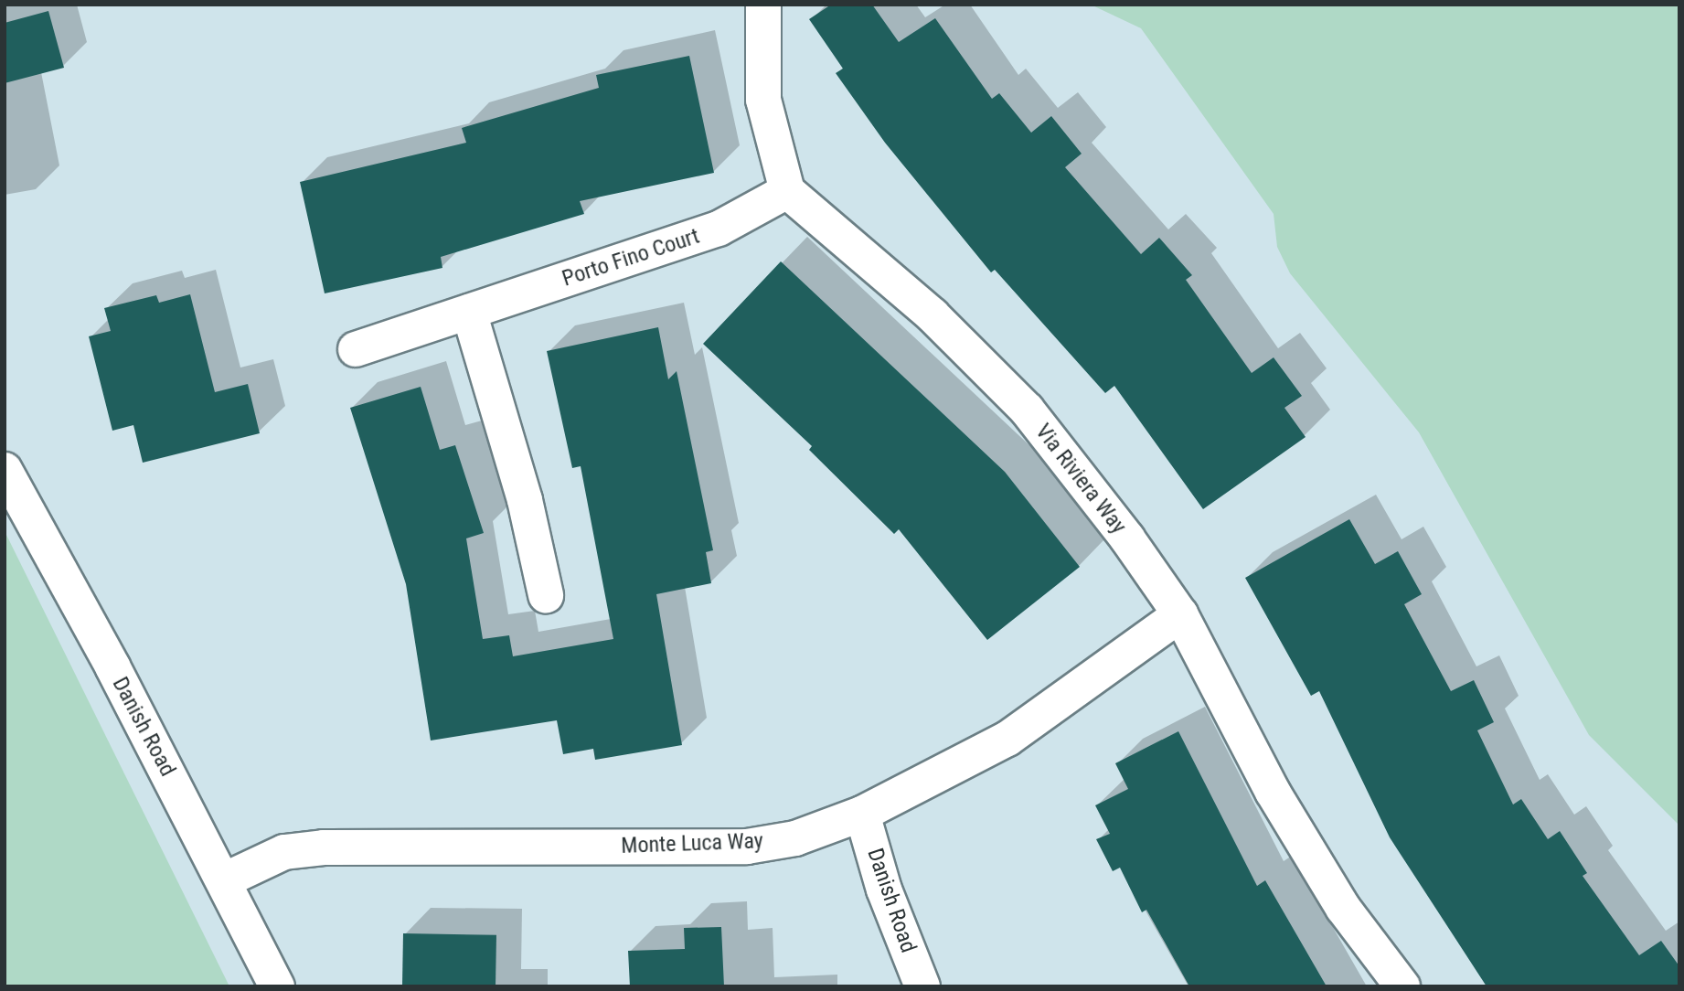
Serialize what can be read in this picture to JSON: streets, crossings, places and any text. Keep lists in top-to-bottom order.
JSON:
{
  "streets": {
    "street": [
      "Porto Fino Court",
      "Via Riviera Way",
      "Danish Road",
      "Monte Luca Way"
    ]
  },
  "crossings": [
    ["Porto Fino Court", "Via Riviera Way"],
    ["Via Riviera Way", "Monte Luca Way"],
    ["Danish Road", "Monte Luca Way"]
  ]
}
